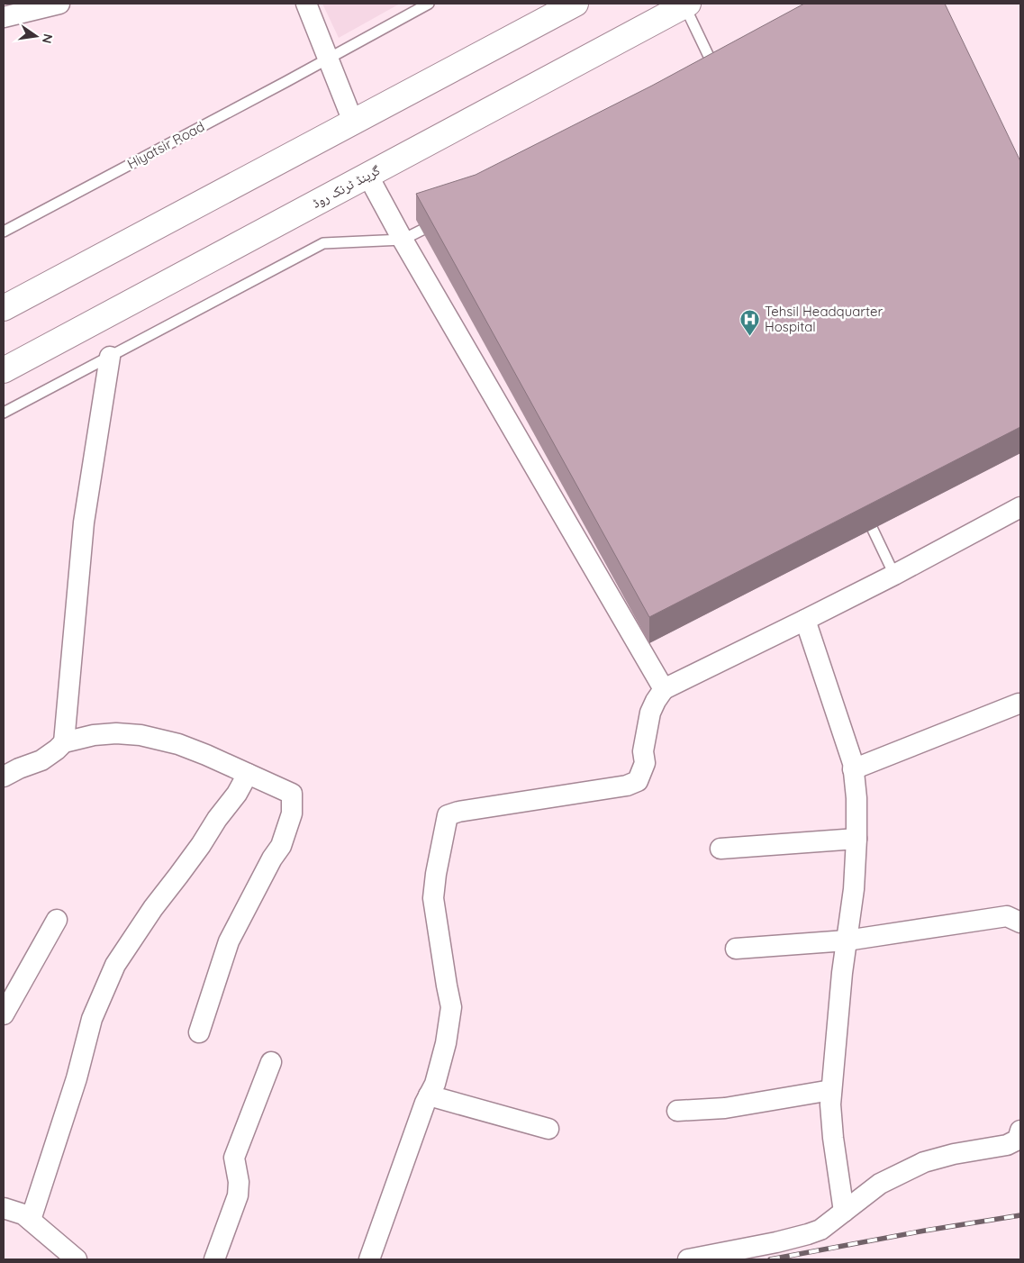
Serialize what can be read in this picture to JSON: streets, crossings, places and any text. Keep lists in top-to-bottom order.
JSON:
{
  "streets": {
    "highway": ["گرینڈ ٹرنک روڈ"],
    "lane": ["Hiyatsir Road"]
  },
  "places": {
    "hospital": ["Tehsil Headquarter Hospital"]
  },
  "north": "right"
}
